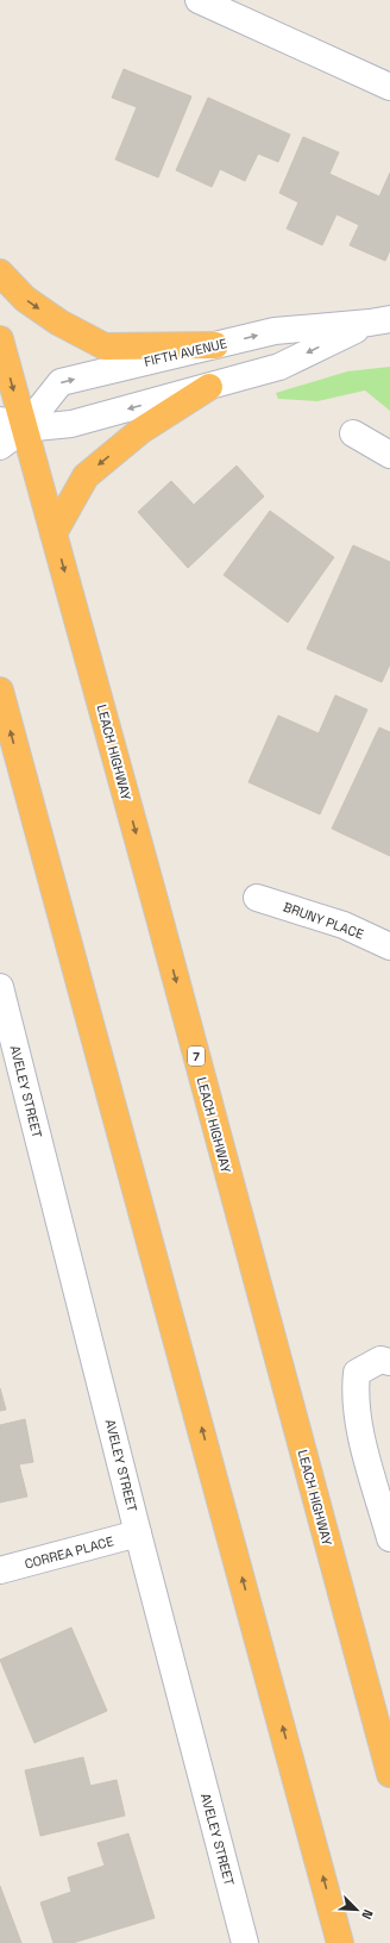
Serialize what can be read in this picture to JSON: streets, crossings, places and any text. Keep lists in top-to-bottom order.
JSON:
{
  "streets": {
    "highway": ["LEACH HIGHWAY", "7"],
    "street": [
      "FIFTH AVENUE",
      "BRUNY PLACE",
      "AVELEY STREET",
      "CORREA PLACE"
    ]
  },
  "crossings": [
    ["FIFTH AVENUE", "LEACH HIGHWAY"],
    ["AVELEY STREET", "CORREA PLACE"]
  ],
  "north": "bottom right"
}
